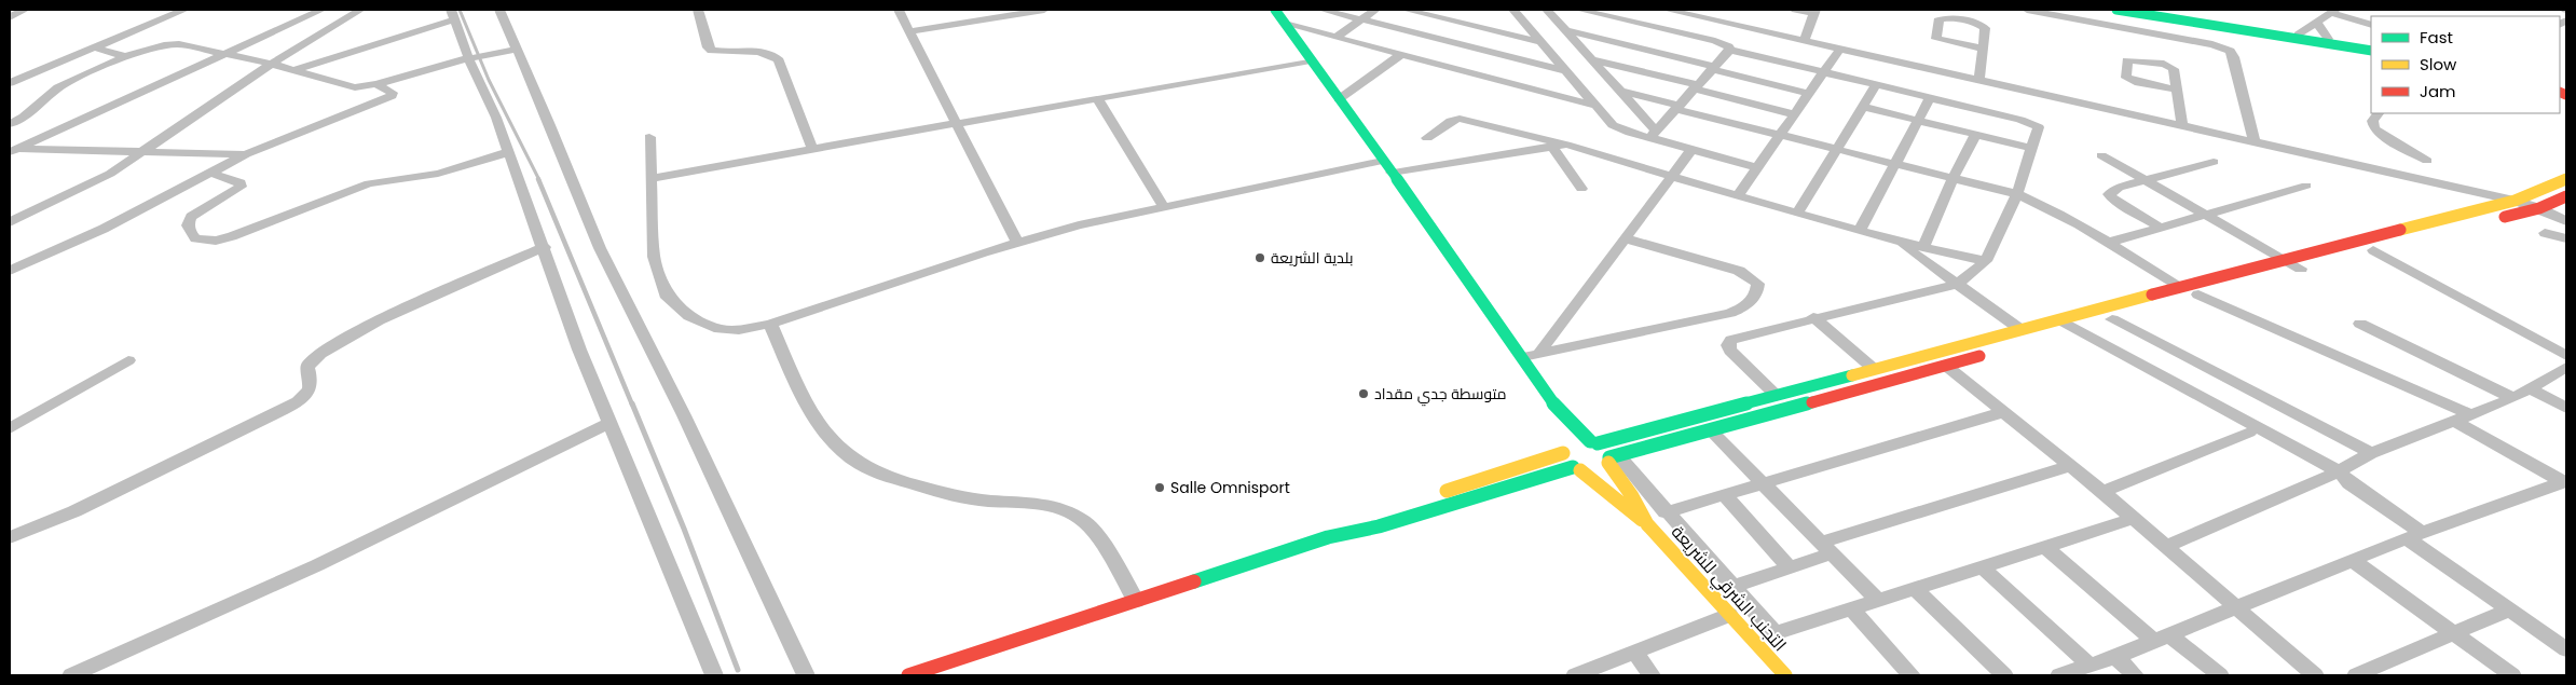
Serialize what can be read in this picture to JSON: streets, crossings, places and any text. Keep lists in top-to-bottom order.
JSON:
{
  "streets": {
    "main road": ["التجنب الشرقي للشريعة"]
  },
  "places": ["بلدية الشريعة", "متوسطة جدي مقداد", "Salle Omnisport"],
  "legend": ["Fast", "Slow", "Jam"]
}
